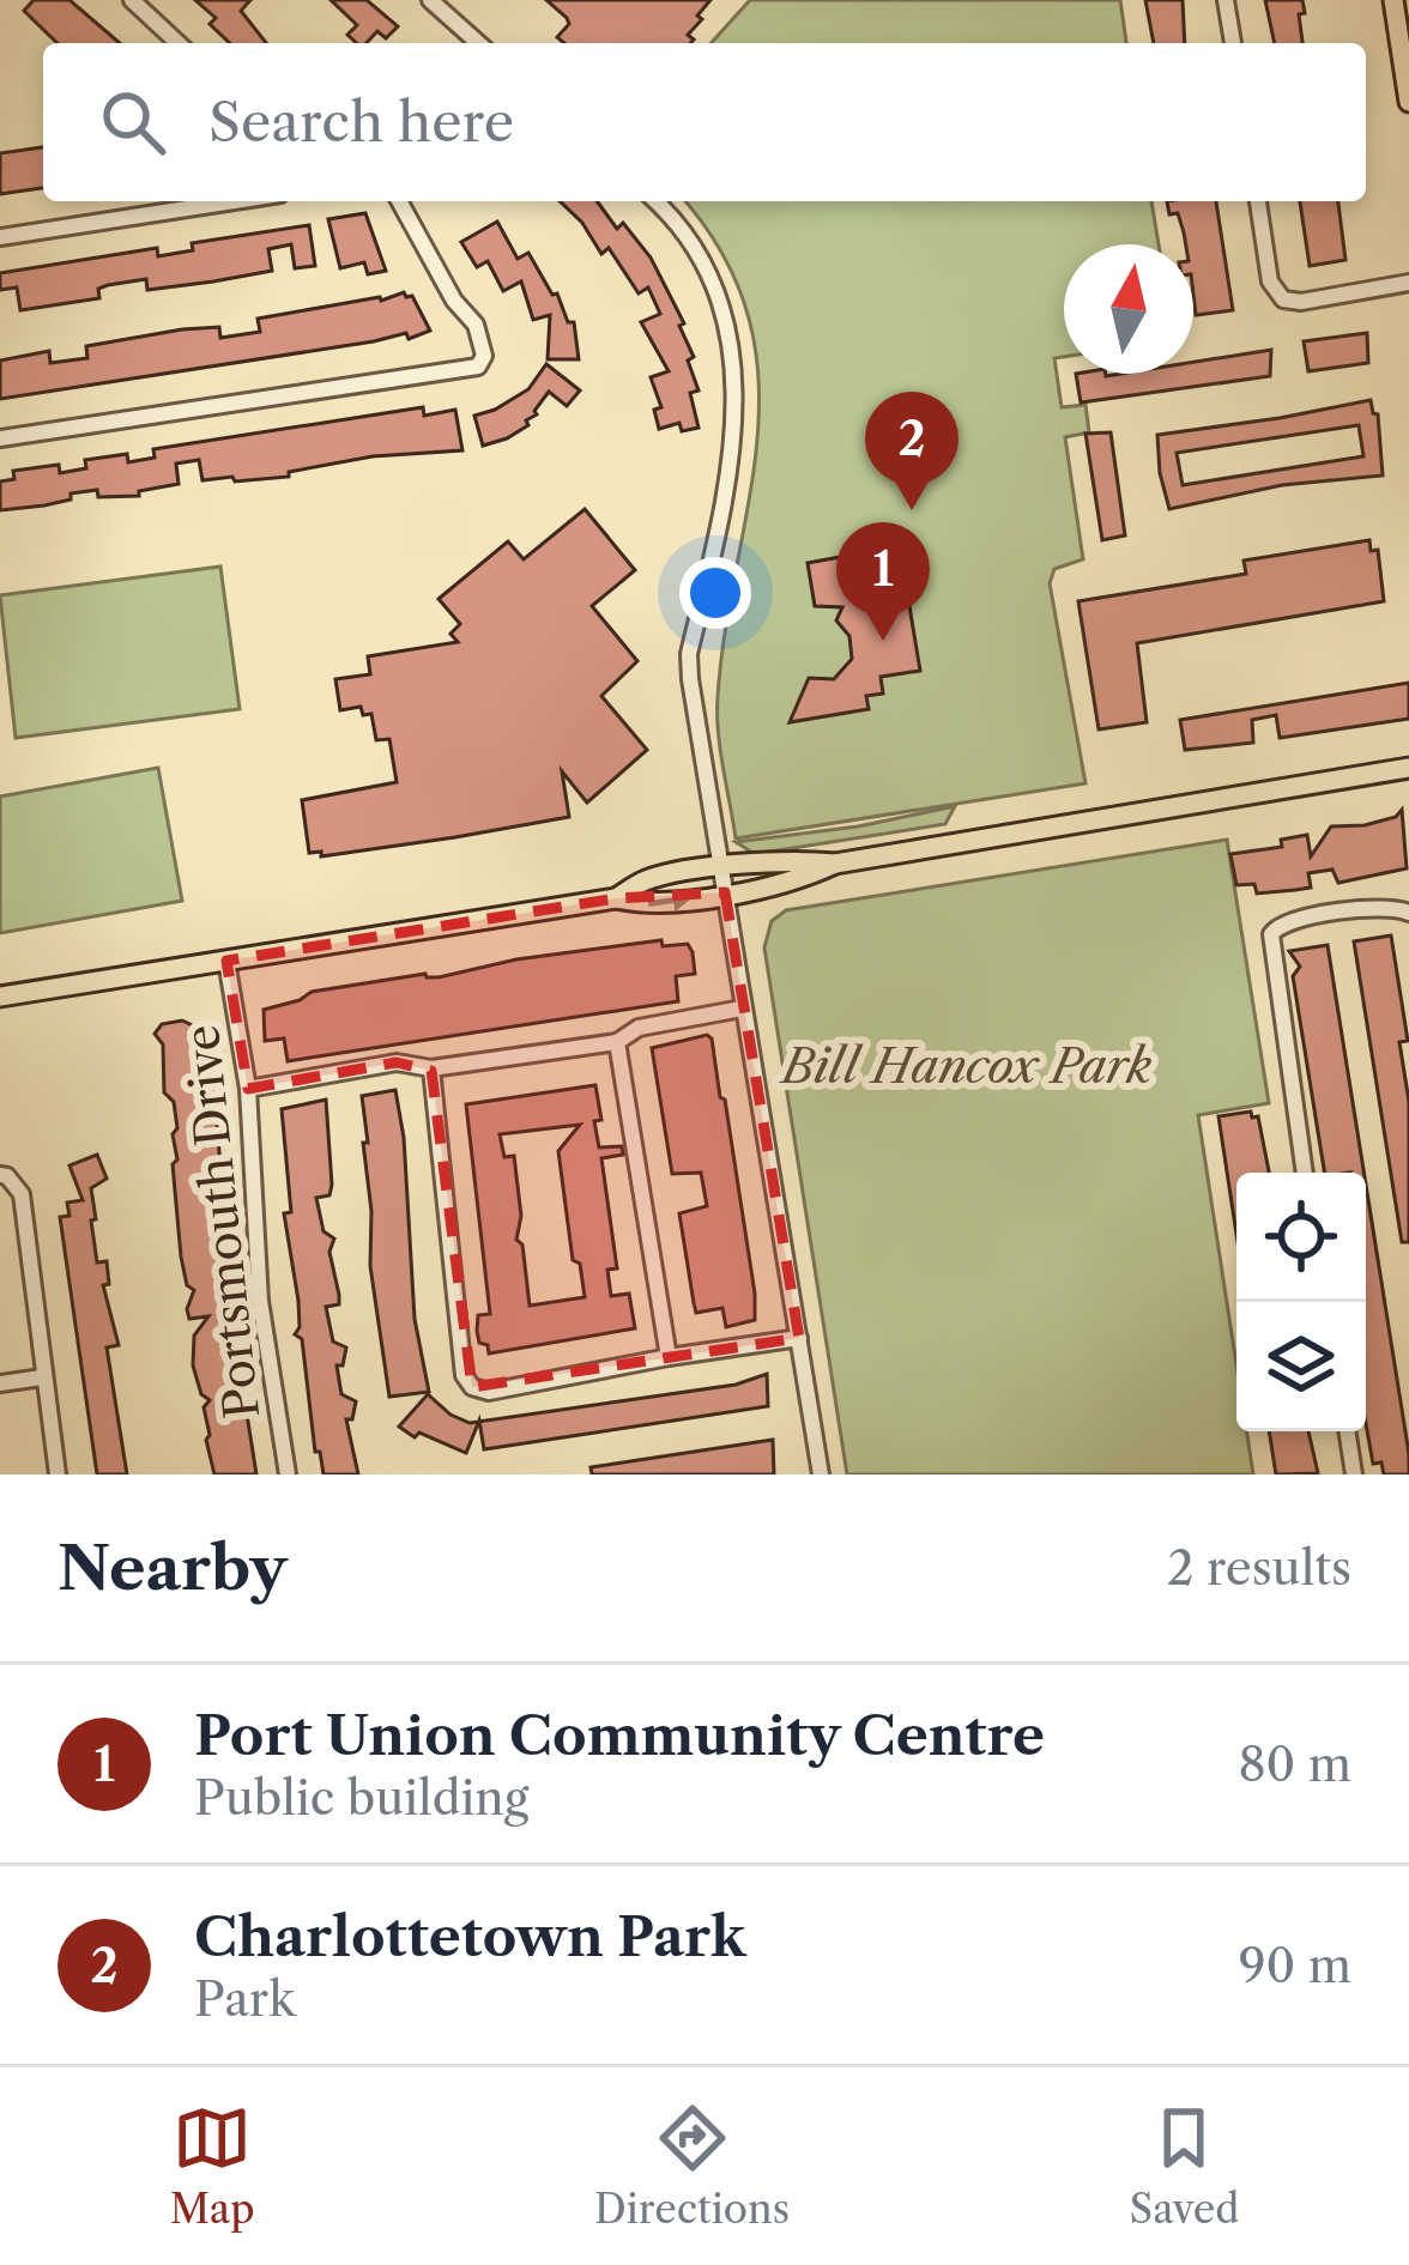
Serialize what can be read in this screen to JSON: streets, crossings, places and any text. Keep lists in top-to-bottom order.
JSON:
{
  "streets": {
    "street": ["Portsmouth Drive"]
  },
  "parks": ["Bill Hancox Park"],
  "north": "top",
  "page": {
    "search": "Search here",
    "pins": ["2", "1"],
    "heading": ["Nearby", "2 results"],
    "list": [
      {
        "mark": "1",
        "name": "Port Union Community Centre",
        "note": "Public building",
        "value": "80 m"
      },
      {
        "mark": "2",
        "name": "Charlottetown Park",
        "note": "Park",
        "value": "90 m"
      }
    ],
    "nav": ["Map", "Directions", "Saved"]
  }
}
